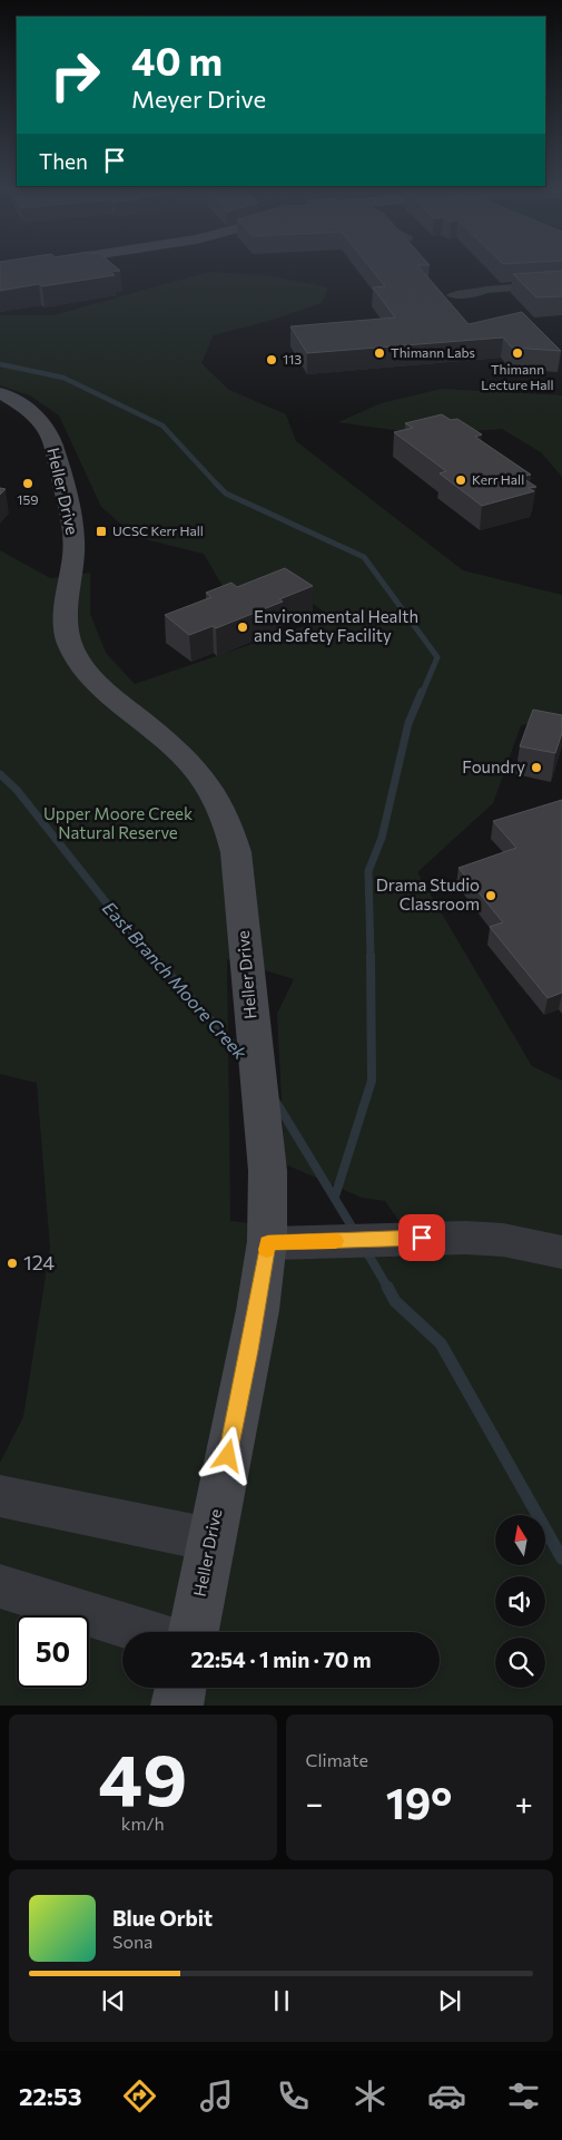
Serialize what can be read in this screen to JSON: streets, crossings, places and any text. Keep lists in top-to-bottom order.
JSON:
{
  "streets": {
    "main road": ["Heller Drive"]
  },
  "water": ["East Branch Moore Creek"],
  "parks": ["Upper Moore Creek Natural Reserve"],
  "places": {
    "other": [
      "Thimann Labs",
      "Thimann Lecture Hall",
      "113",
      "Kerr Hall",
      "159",
      "Environmental Health and Safety Facility",
      "Foundry",
      "Drama Studio Classroom",
      "124"
    ],
    "transit": ["UCSC Kerr Hall"]
  },
  "north": "top",
  "page": {
    "turn": ["40 m", "Meyer Drive"],
    "then": "Then",
    "limit": "50",
    "trip": "22:54 · 1 min · 70 m",
    "tile": [
      ["49", "km/h"],
      "Climate"
    ],
    "heat": ["−", "19°", "+"],
    "song": ["Blue Orbit", "Sona"],
    "tabs": "22:53"
  }
}
